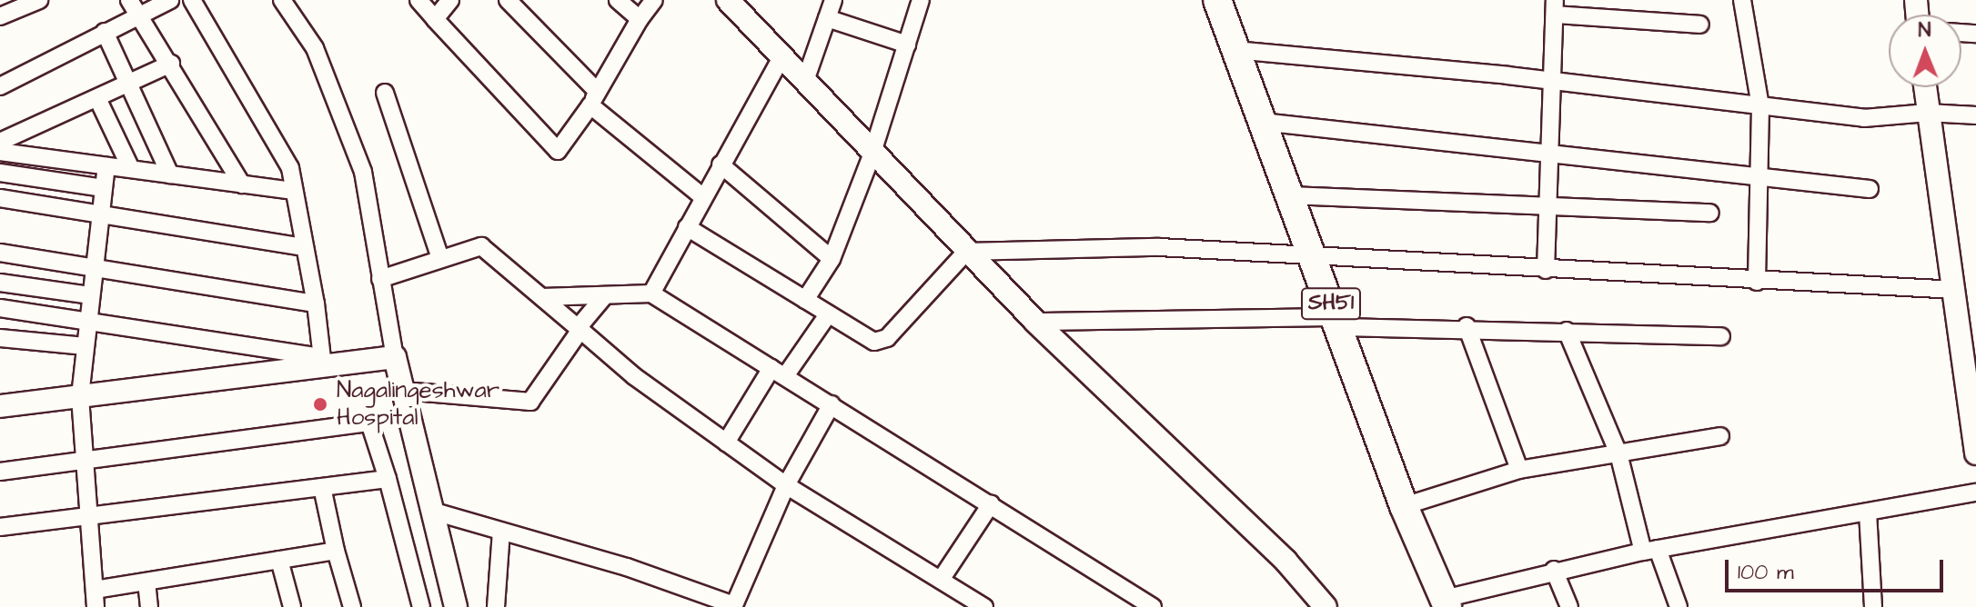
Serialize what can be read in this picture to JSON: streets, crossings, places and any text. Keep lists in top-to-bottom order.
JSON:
{
  "streets": {
    "main road": ["SH51"]
  },
  "places": ["Nagalingeshwar Hospital"],
  "scale_bar": "100 m",
  "north": "top"
}
